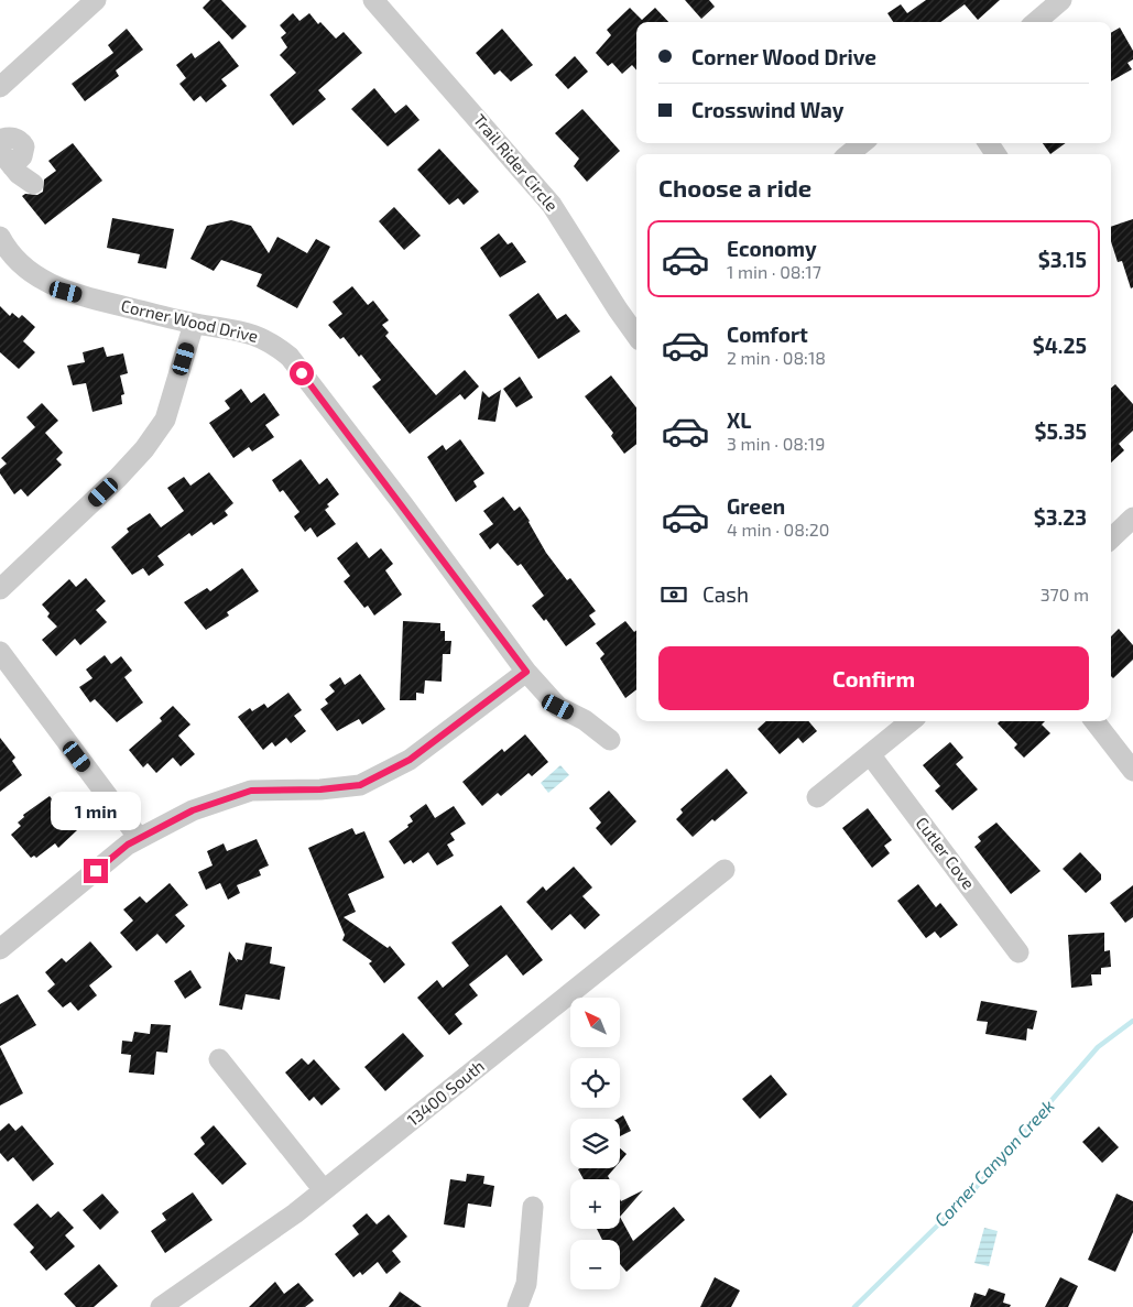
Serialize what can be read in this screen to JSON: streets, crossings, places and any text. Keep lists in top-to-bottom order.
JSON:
{
  "streets": {
    "street": [
      "Trail Rider Circle",
      "Corner Wood Drive",
      "Cutler Cove",
      "13400 South"
    ]
  },
  "water": ["Corner Canyon Creek"],
  "north": "top left",
  "page": {
    "banner": ["Corner Wood Drive", "Crosswind Way"],
    "heading": "Choose a ride",
    "list": [
      {
        "name": "Economy",
        "note": "1 min · 08:17",
        "value": "$3.15"
      },
      {
        "name": "Comfort",
        "note": "2 min · 08:18",
        "value": "$4.25"
      },
      {
        "name": "XL",
        "note": "3 min · 08:19",
        "value": "$5.35"
      },
      {
        "name": "Green",
        "note": "4 min · 08:20",
        "value": "$3.23"
      }
    ],
    "pay": ["Cash", "370 m"],
    "buttons": "Confirm",
    "bubble": "1 min",
    "map_buttons": ["+", "−"]
  }
}
